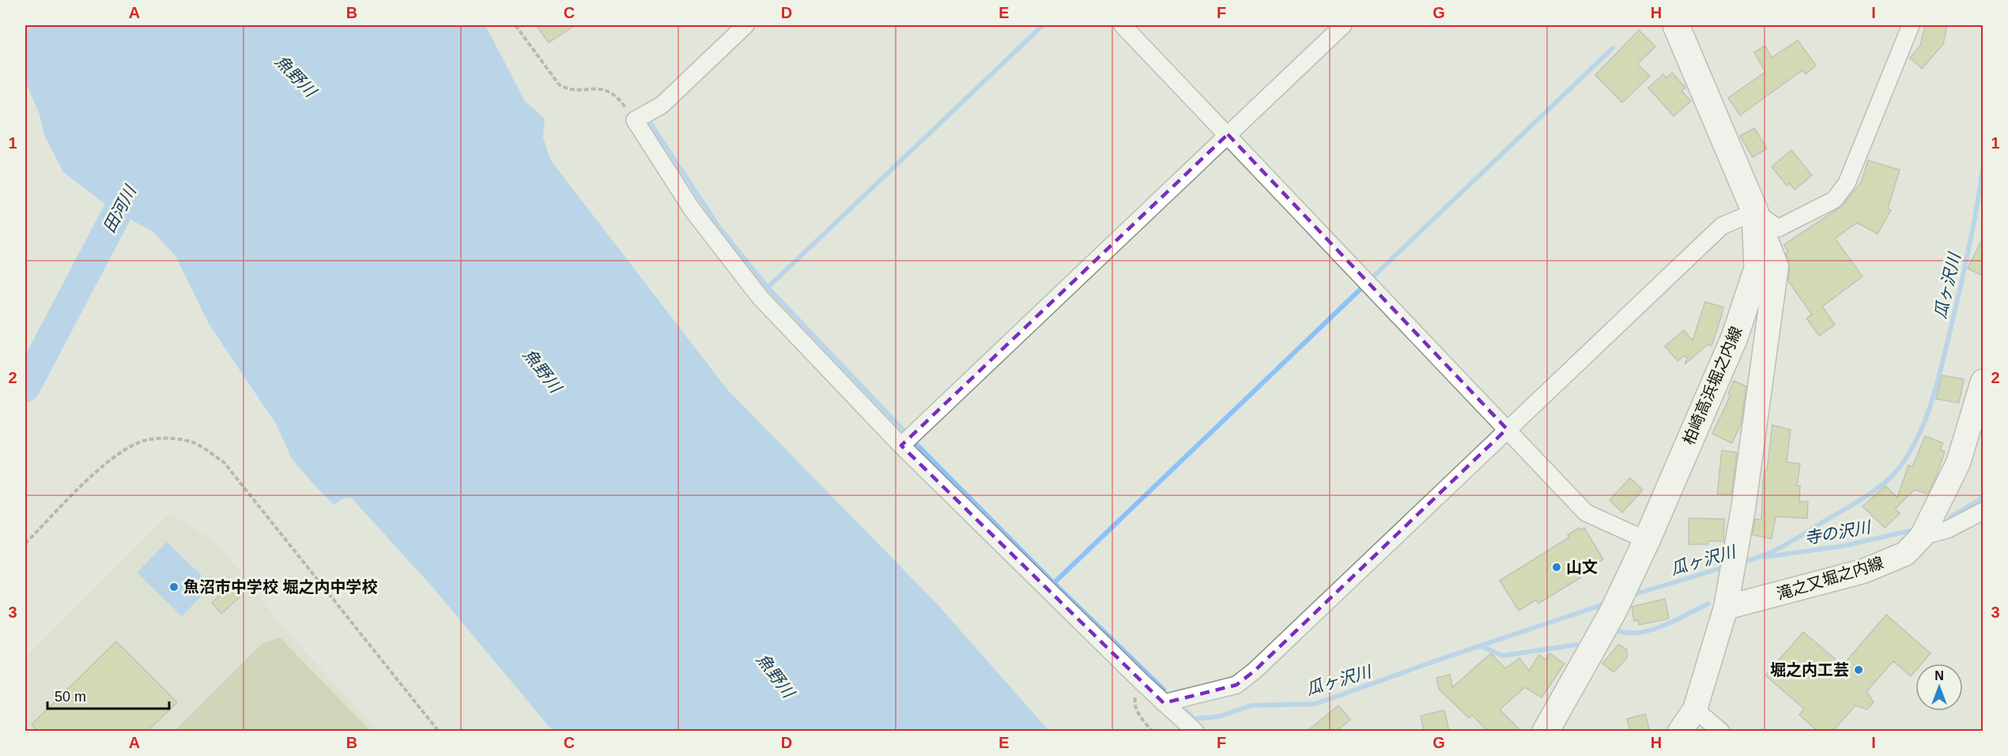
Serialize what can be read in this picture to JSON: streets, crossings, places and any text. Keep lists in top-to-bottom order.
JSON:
{
  "streets": {
    "main road": ["柏崎高浜堀之内線", "滝之又堀之内線"]
  },
  "water": [
    "魚野川",
    "田河川",
    "瓜ヶ沢川",
    "寺の沢川"
  ],
  "places": ["山文", "魚沼市中学校 堀之内中学校", "堀之内工芸"],
  "scale_bar": "50 m",
  "north": "top",
  "grid": {
    "columns": [
      "A",
      "B",
      "C",
      "D",
      "E",
      "F",
      "G",
      "H",
      "I"
    ],
    "rows": ["1", "2", "3"]
  }
}
